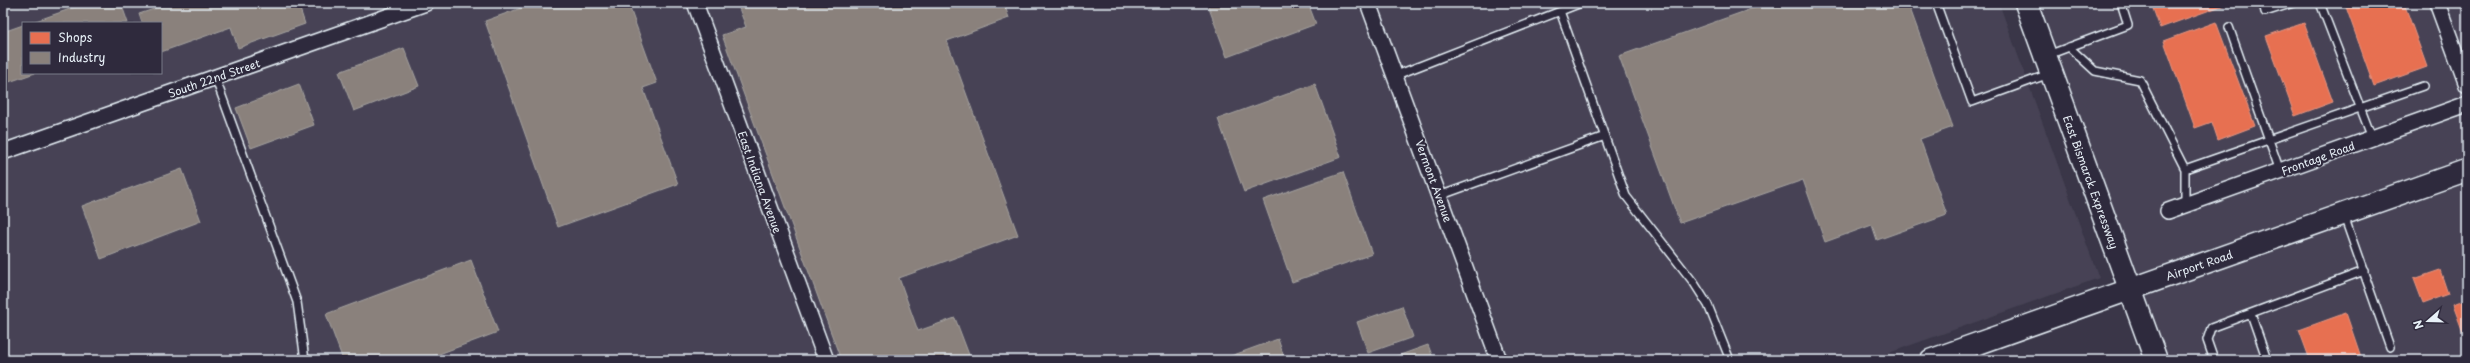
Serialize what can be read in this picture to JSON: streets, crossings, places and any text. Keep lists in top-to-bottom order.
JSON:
{
  "streets": {
    "main road": ["East Bismarck Expressway", "Airport Road"],
    "street": [
      "South 22nd Street",
      "Frontage Road",
      "Vermont Avenue",
      "East Indiana Avenue"
    ]
  },
  "crossings": [
    ["East Bismarck Expressway", "Airport Road"]
  ],
  "legend": ["Shops", "Industry"],
  "north": "left"
}
